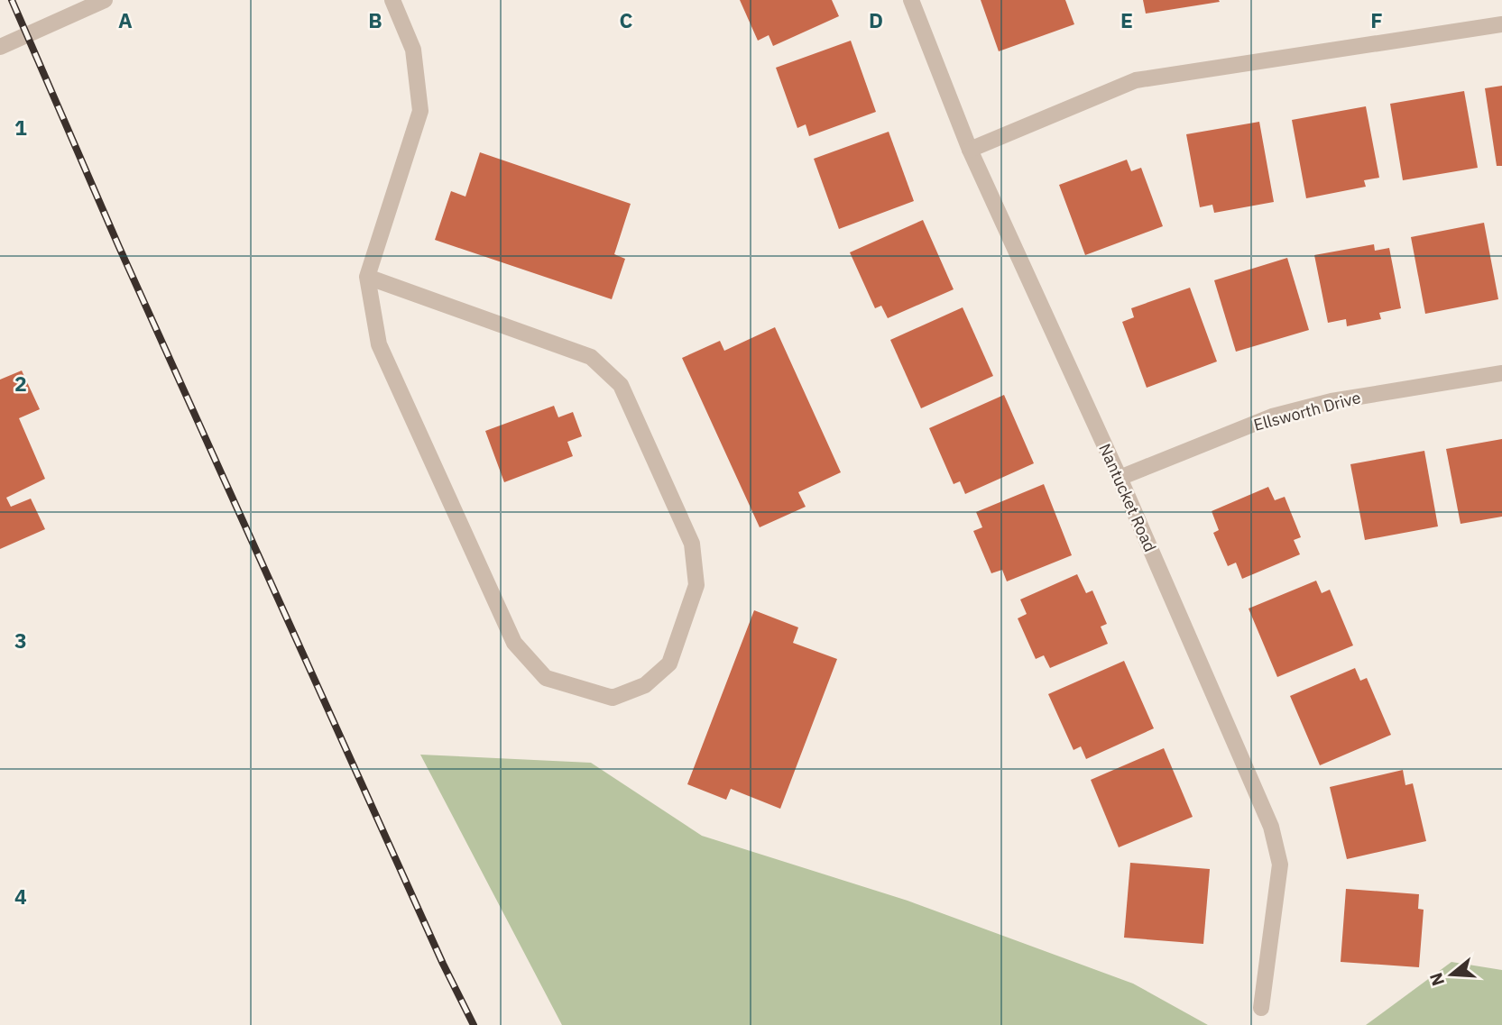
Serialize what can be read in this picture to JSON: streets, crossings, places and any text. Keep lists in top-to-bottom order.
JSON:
{
  "streets": {
    "street": ["Ellsworth Drive", "Nantucket Road"]
  },
  "crossings": [
    ["Ellsworth Drive", "Nantucket Road"]
  ],
  "north": "left",
  "grid": {
    "columns": [
      "A",
      "B",
      "C",
      "D",
      "E",
      "F"
    ],
    "rows": [
      "1",
      "2",
      "3",
      "4"
    ]
  }
}
